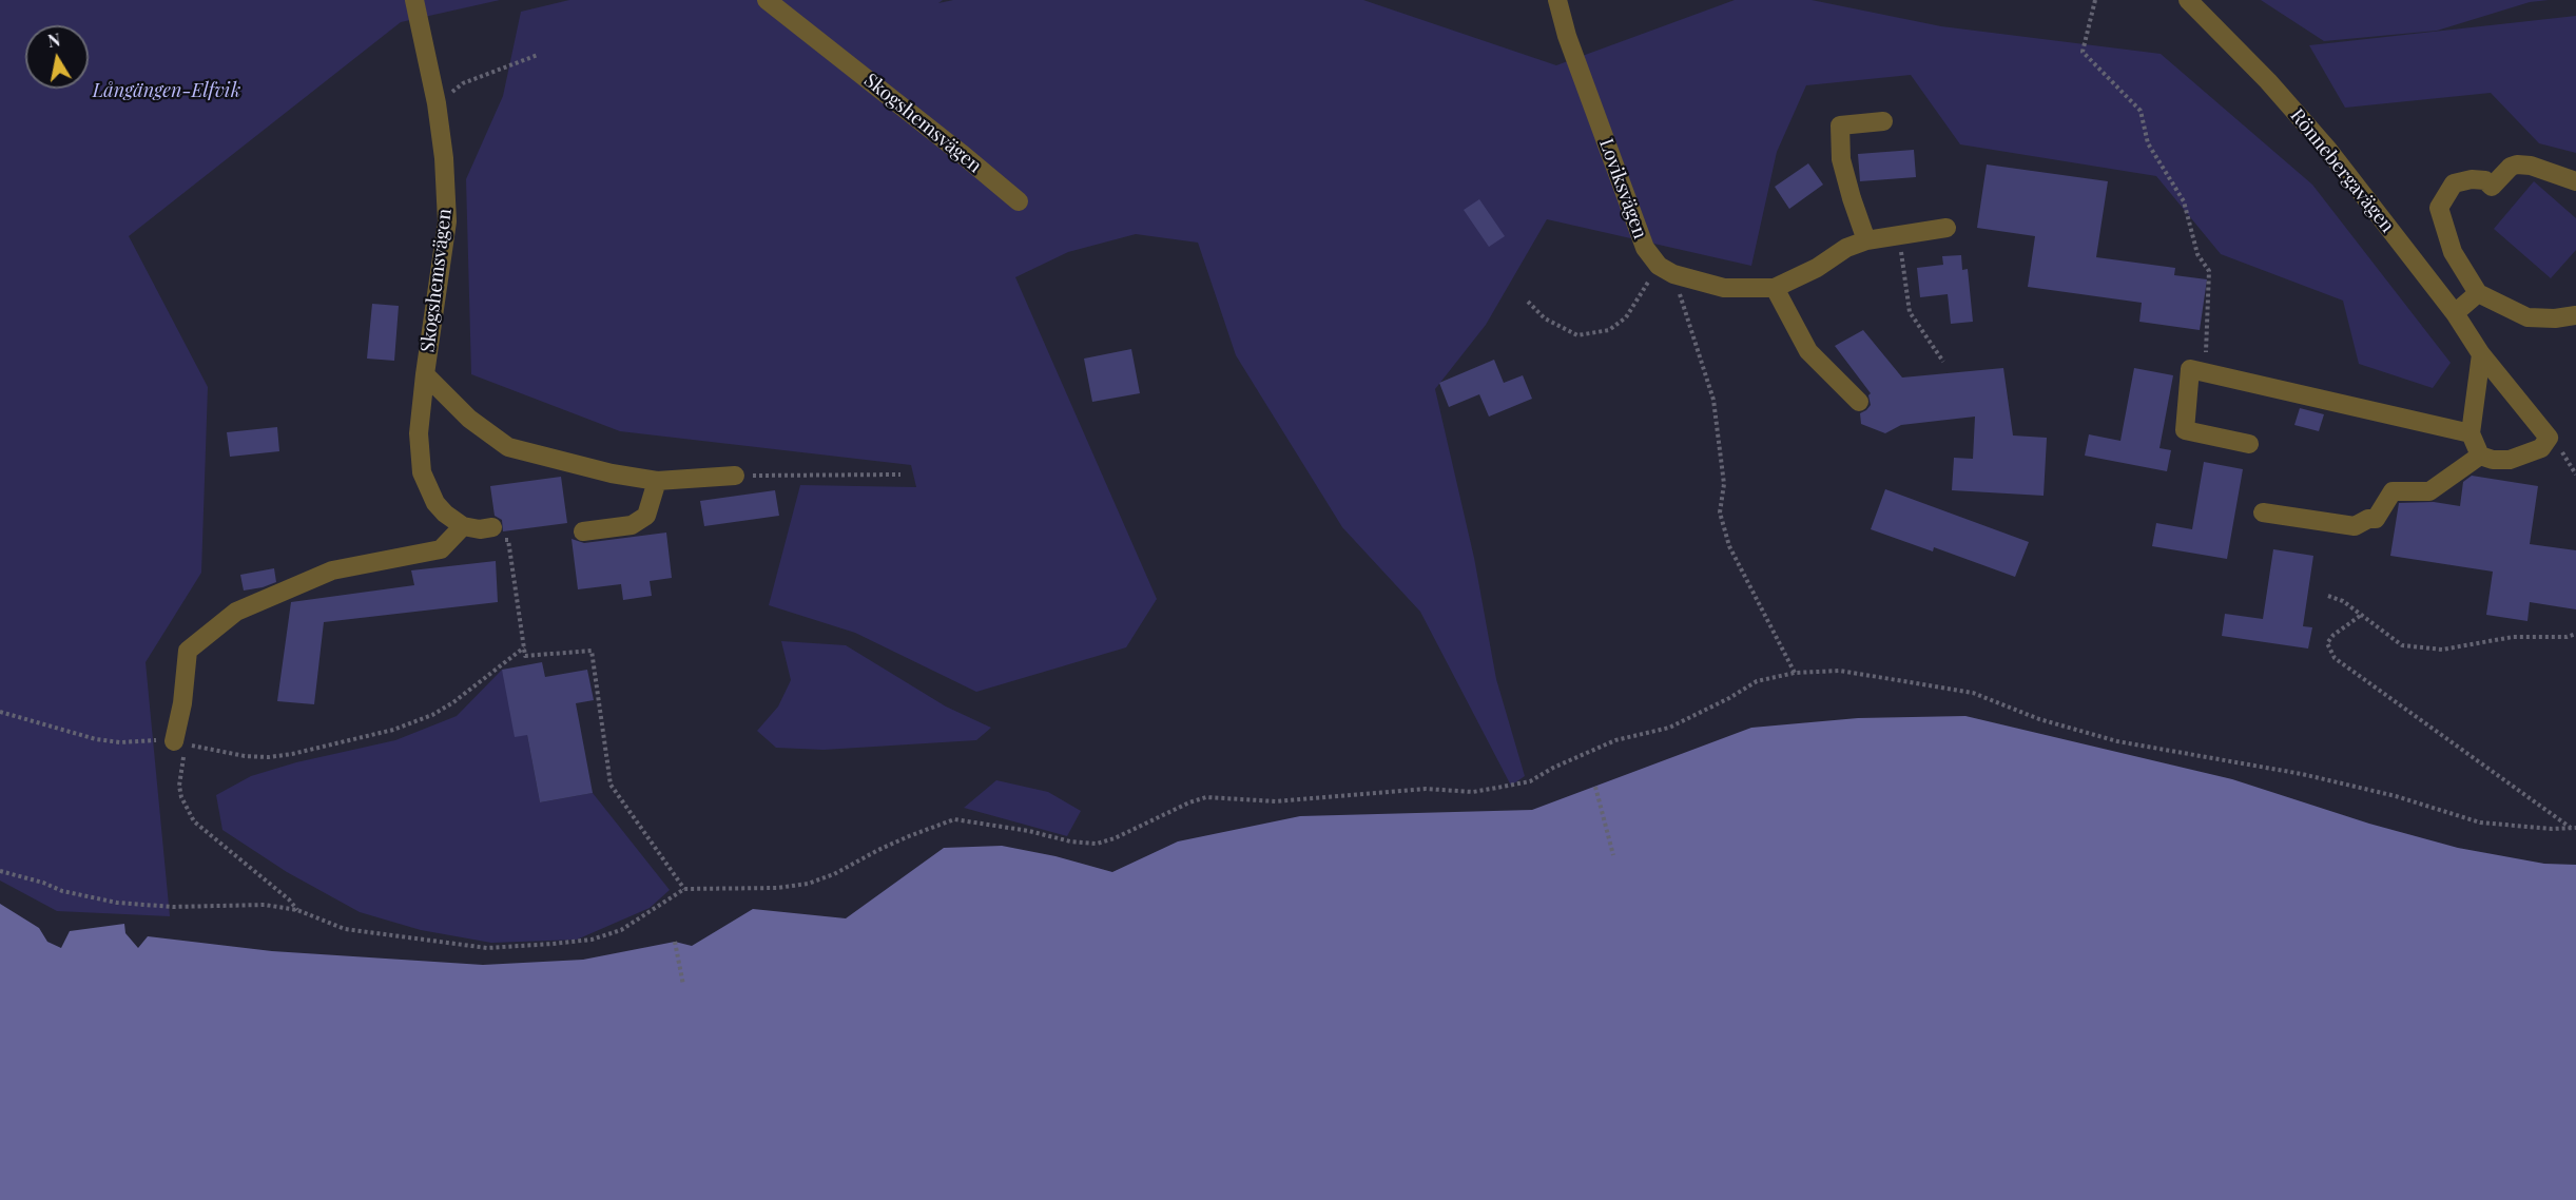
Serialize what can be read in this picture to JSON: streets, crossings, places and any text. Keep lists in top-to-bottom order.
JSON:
{
  "streets": {
    "street": ["Skogshemsvägen", "Rönnebergavägen", "Loviksvägen"]
  },
  "parks": ["Långängen-Elfvik"],
  "north": "top"
}
